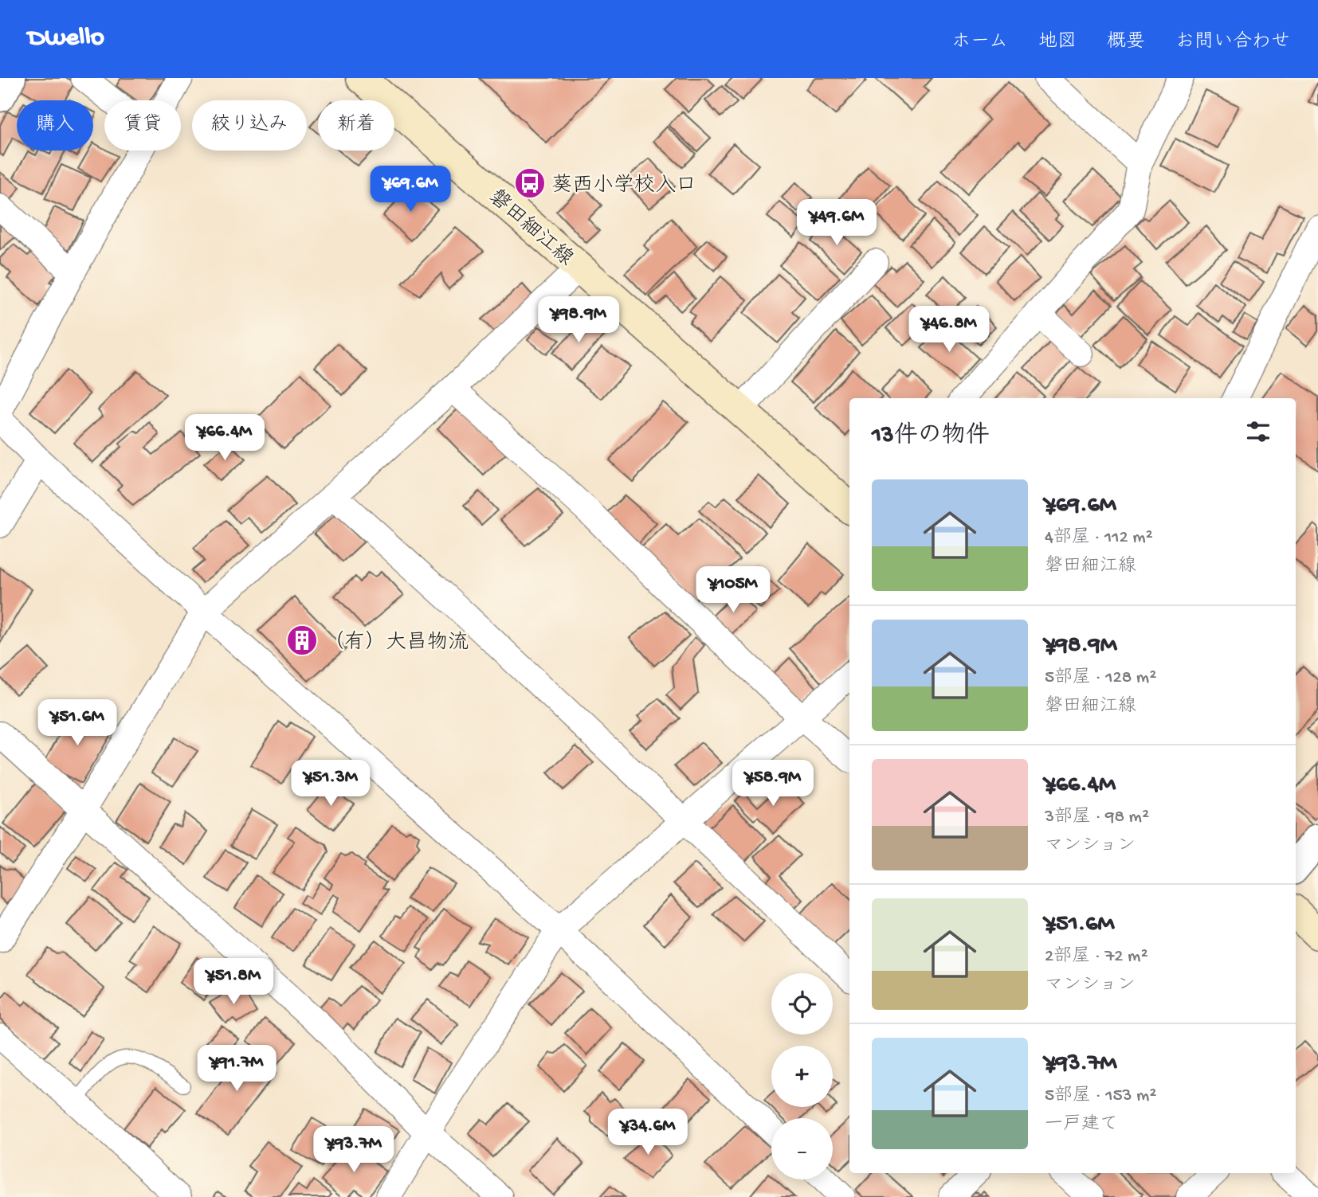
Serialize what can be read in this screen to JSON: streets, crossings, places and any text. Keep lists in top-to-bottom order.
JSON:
{
  "streets": {
    "main road": ["磐田細江線"]
  },
  "places": {
    "bus stop": ["葵西小学校入口"],
    "building": ["（有）大昌物流"]
  },
  "page": {
    "header": "Dwello",
    "nav": [
      "ホーム",
      "地図",
      "概要",
      "お問い合わせ"
    ],
    "chip": [
      "購入",
      "賃貸",
      "絞り込み",
      "新着"
    ],
    "price": [
      "¥69.6M",
      "¥49.6M",
      "¥98.9M",
      "¥46.8M",
      "¥66.4M",
      "¥105M",
      "¥51.6M",
      "¥51.3M",
      "¥58.9M",
      "¥51.8M",
      "¥91.7M",
      "¥34.6M",
      "¥93.7M"
    ],
    "heading": "13件の物件",
    "list": [
      {
        "name": "¥69.6M",
        "note": "4部屋 · 112 m² · 磐田細江線"
      },
      {
        "name": "¥98.9M",
        "note": "5部屋 · 128 m² · 磐田細江線"
      },
      {
        "name": "¥66.4M",
        "note": "3部屋 · 98 m² · マンション"
      },
      {
        "name": "¥51.6M",
        "note": "2部屋 · 72 m² · マンション"
      },
      {
        "name": "¥93.7M",
        "note": "5部屋 · 153 m² · 一戸建て"
      }
    ],
    "map_buttons": ["+", "−"]
  }
}
